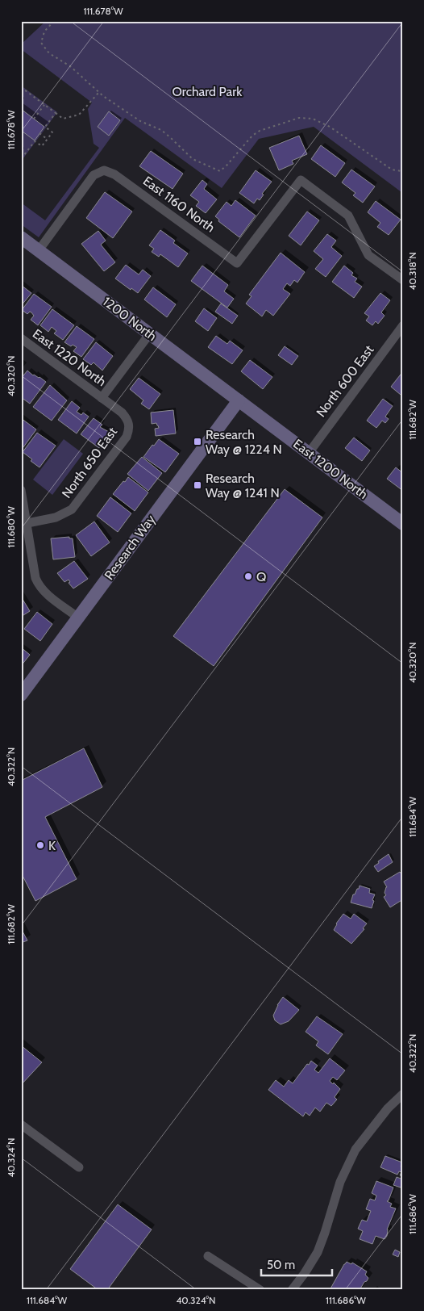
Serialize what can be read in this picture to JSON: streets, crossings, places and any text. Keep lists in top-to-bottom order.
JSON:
{
  "streets": {
    "street": [
      "East 1160 North",
      "1200 North",
      "East 1220 North",
      "North 600 East",
      "North 650 East",
      "East 1200 North",
      "Research Way"
    ]
  },
  "crossings": [
    ["East 1160 North", "1200 North"],
    ["1200 North", "East 1200 North"],
    ["1200 North", "Research Way"],
    ["East 1220 North", "North 650 East"],
    ["North 600 East", "East 1200 North"],
    ["East 1200 North", "Research Way"]
  ],
  "parks": ["Orchard Park"],
  "places": {
    "transit": ["Research Way @ 1224 N", "Research Way @ 1241 N"],
    "other": ["Q", "K"]
  },
  "scale_bar": "50 m",
  "coordinates": [
    "111.678°W",
    "40.318°N",
    "40.320°N",
    "111.682°W",
    "111.680°W",
    "40.322°N",
    "111.684°W",
    "40.324°N",
    "111.686°W"
  ]
}
